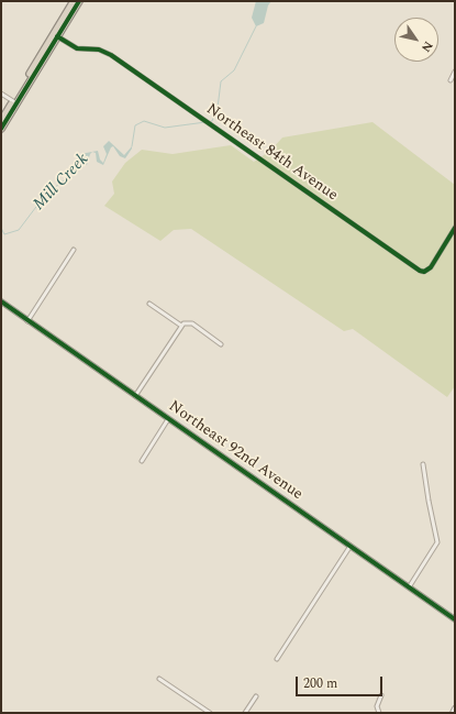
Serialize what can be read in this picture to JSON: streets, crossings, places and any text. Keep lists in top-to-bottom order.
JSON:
{
  "streets": {
    "street": ["Northeast 84th Avenue", "Northeast 92nd Avenue"]
  },
  "water": ["Mill Creek"],
  "scale_bar": "200 m",
  "north": "bottom right"
}
